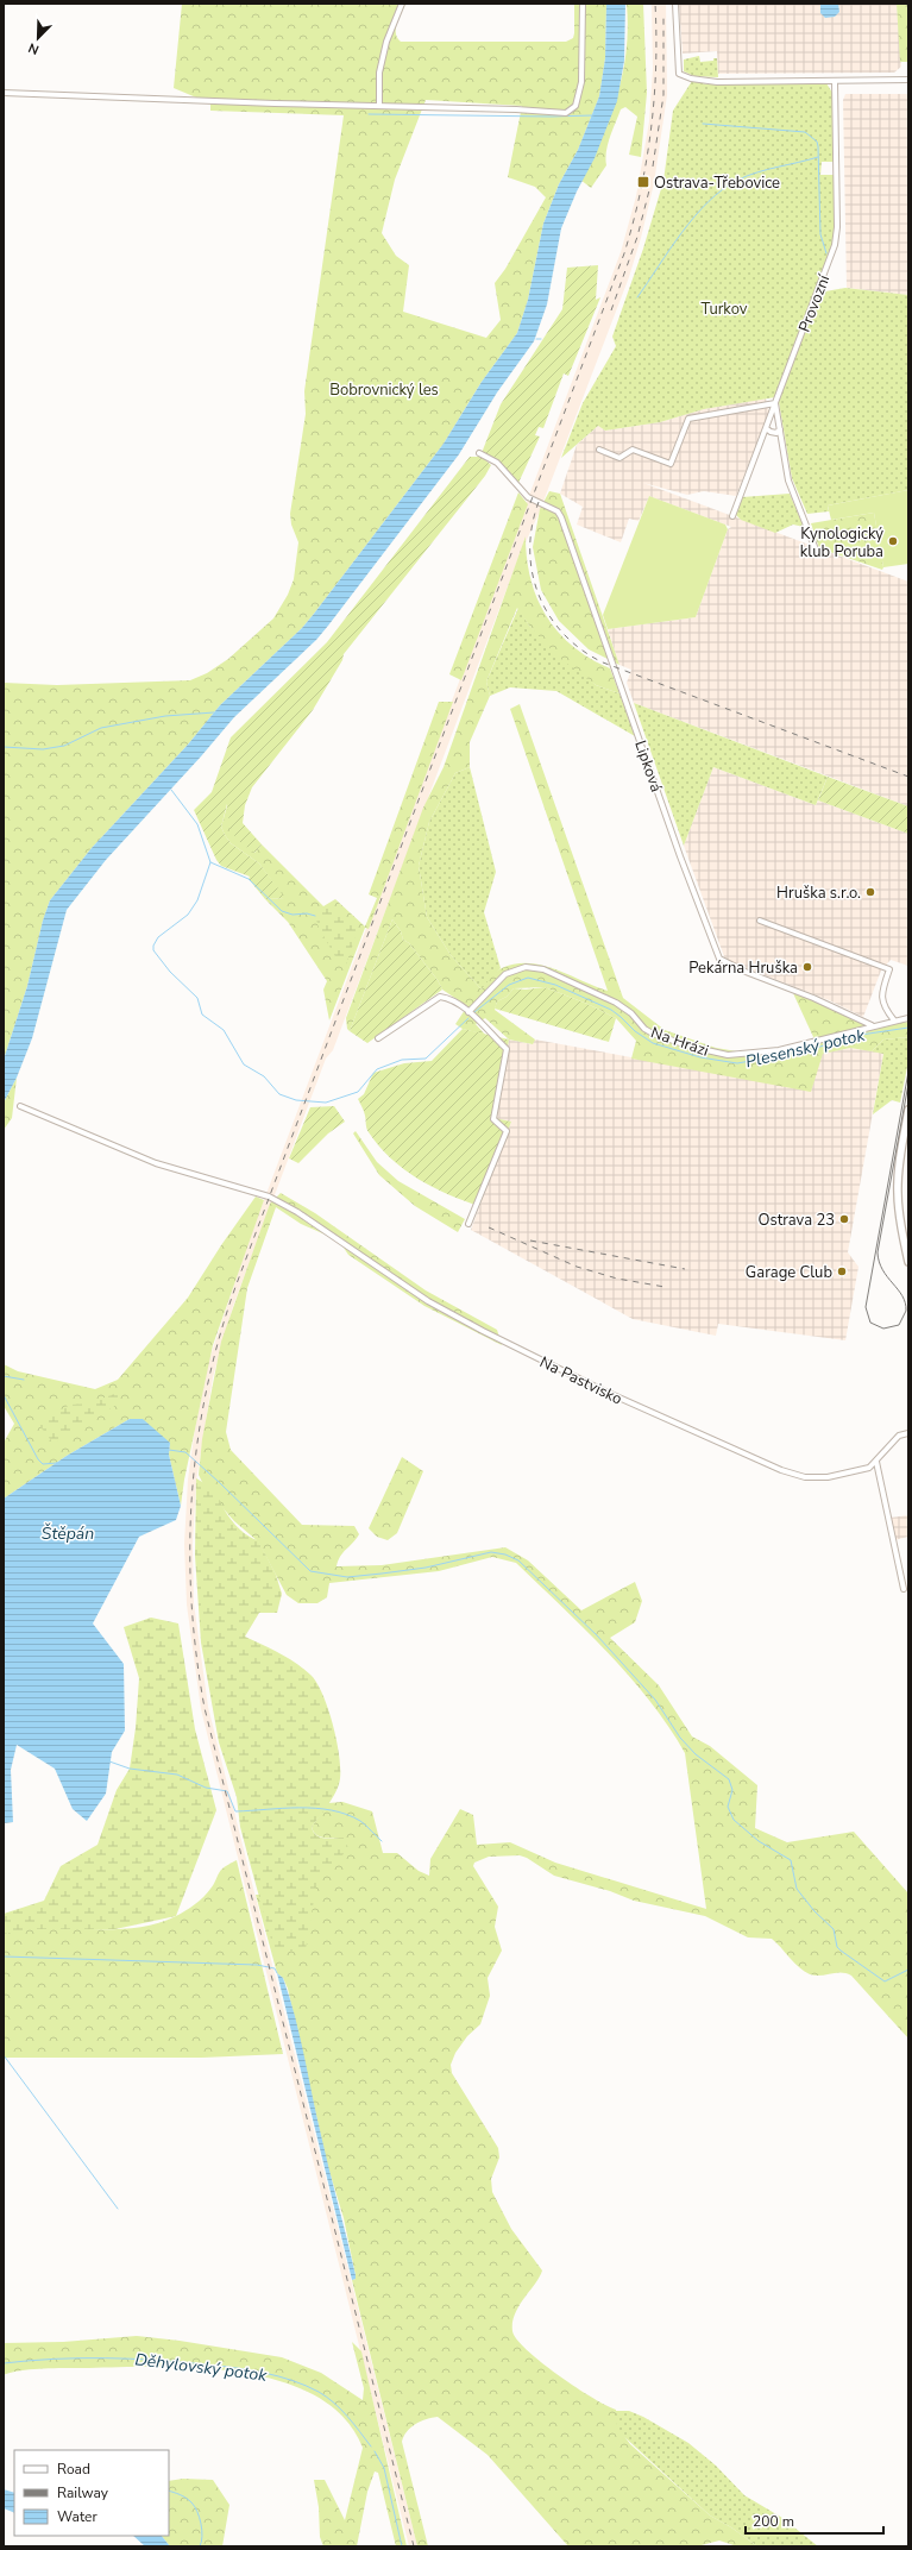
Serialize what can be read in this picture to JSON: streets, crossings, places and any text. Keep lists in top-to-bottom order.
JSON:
{
  "streets": {
    "street": [
      "Provozní",
      "Lipková",
      "Na Hrázi",
      "Na Pastvisko"
    ]
  },
  "crossings": [
    ["Lipková", "Na Hrázi"]
  ],
  "water": ["Plesenský potok", "Štěpán", "Děhylovský potok"],
  "parks": ["Turkov", "Bobrovnický les"],
  "places": {
    "transit": ["Ostrava-Třebovice"],
    "other": [
      "Kynologický klub Poruba",
      "Hruška s.r.o.",
      "Pekárna Hruška",
      "Ostrava 23",
      "Garage Club"
    ]
  },
  "legend": ["Road", "Railway", "Water"],
  "scale_bar": "200 m",
  "north": "bottom left"
}
